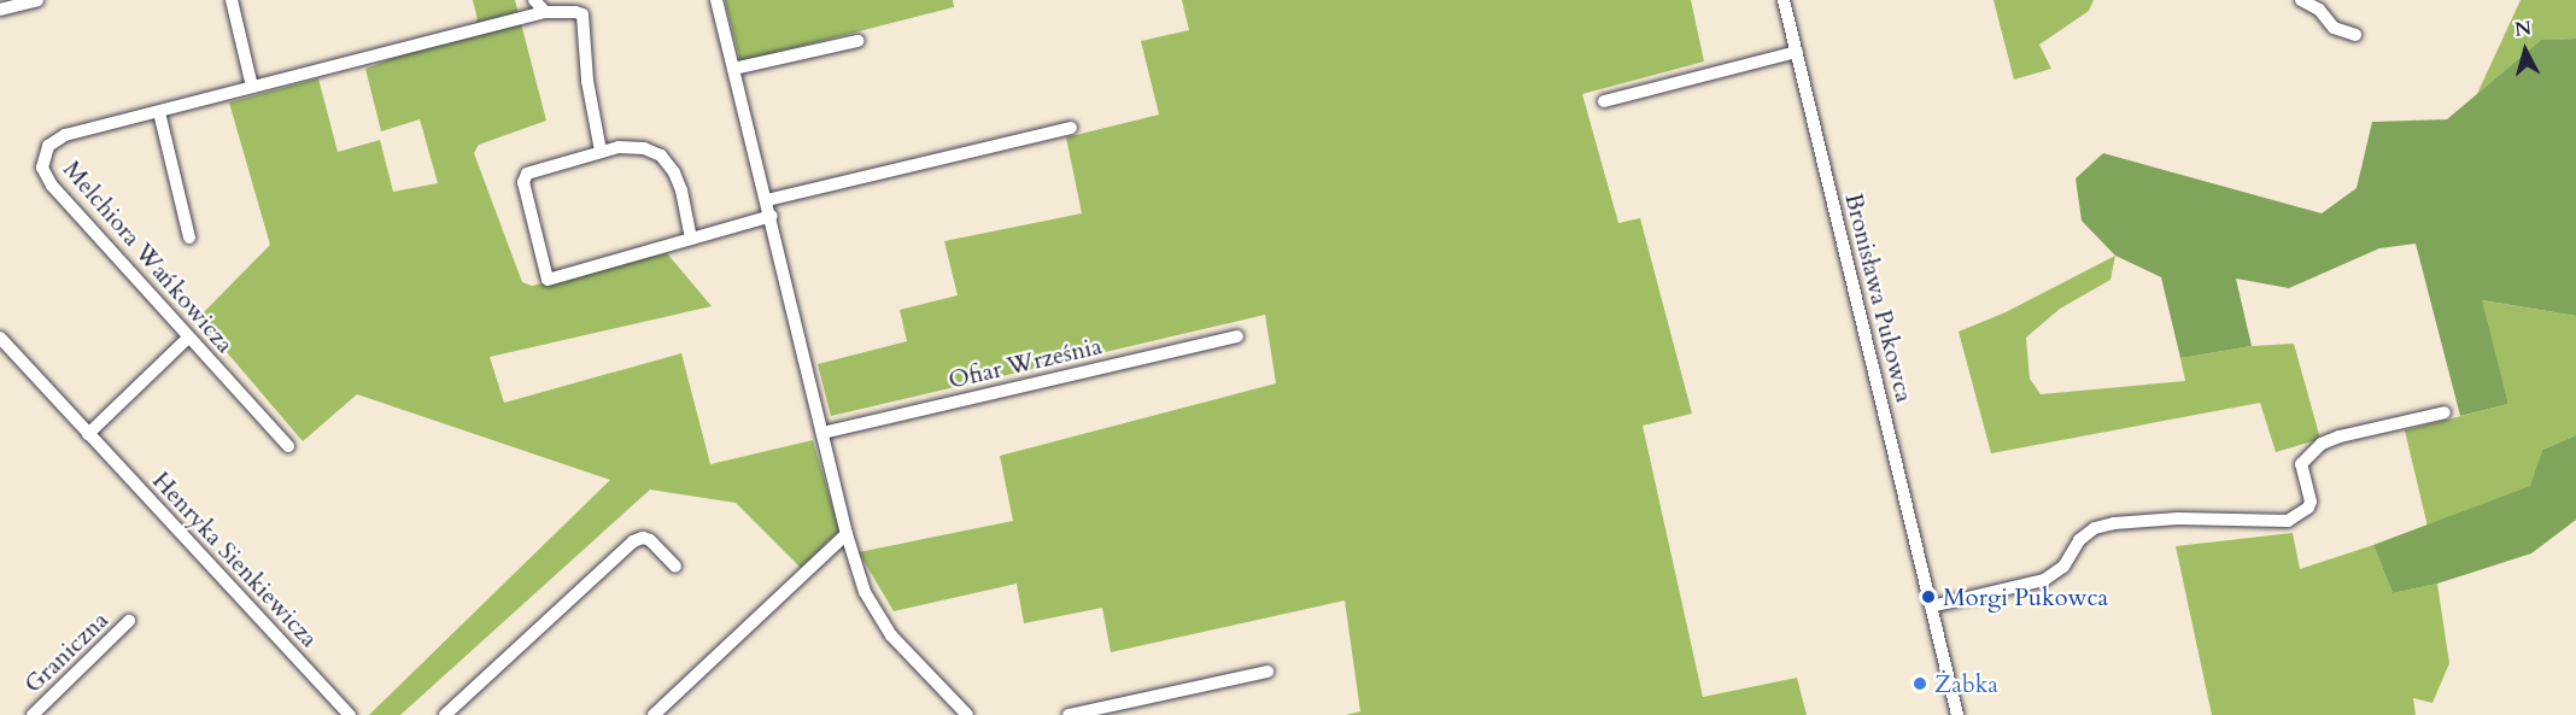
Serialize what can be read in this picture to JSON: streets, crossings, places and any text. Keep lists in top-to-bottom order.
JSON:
{
  "streets": {
    "street": [
      "Melchiora Wańkowicza",
      "Bronisława Pukowca",
      "Ofiar Września",
      "Henryka Sienkiewicza",
      "Graniczna"
    ]
  },
  "places": ["Morgi Pukowca", "Żabka"],
  "north": "top"
}
